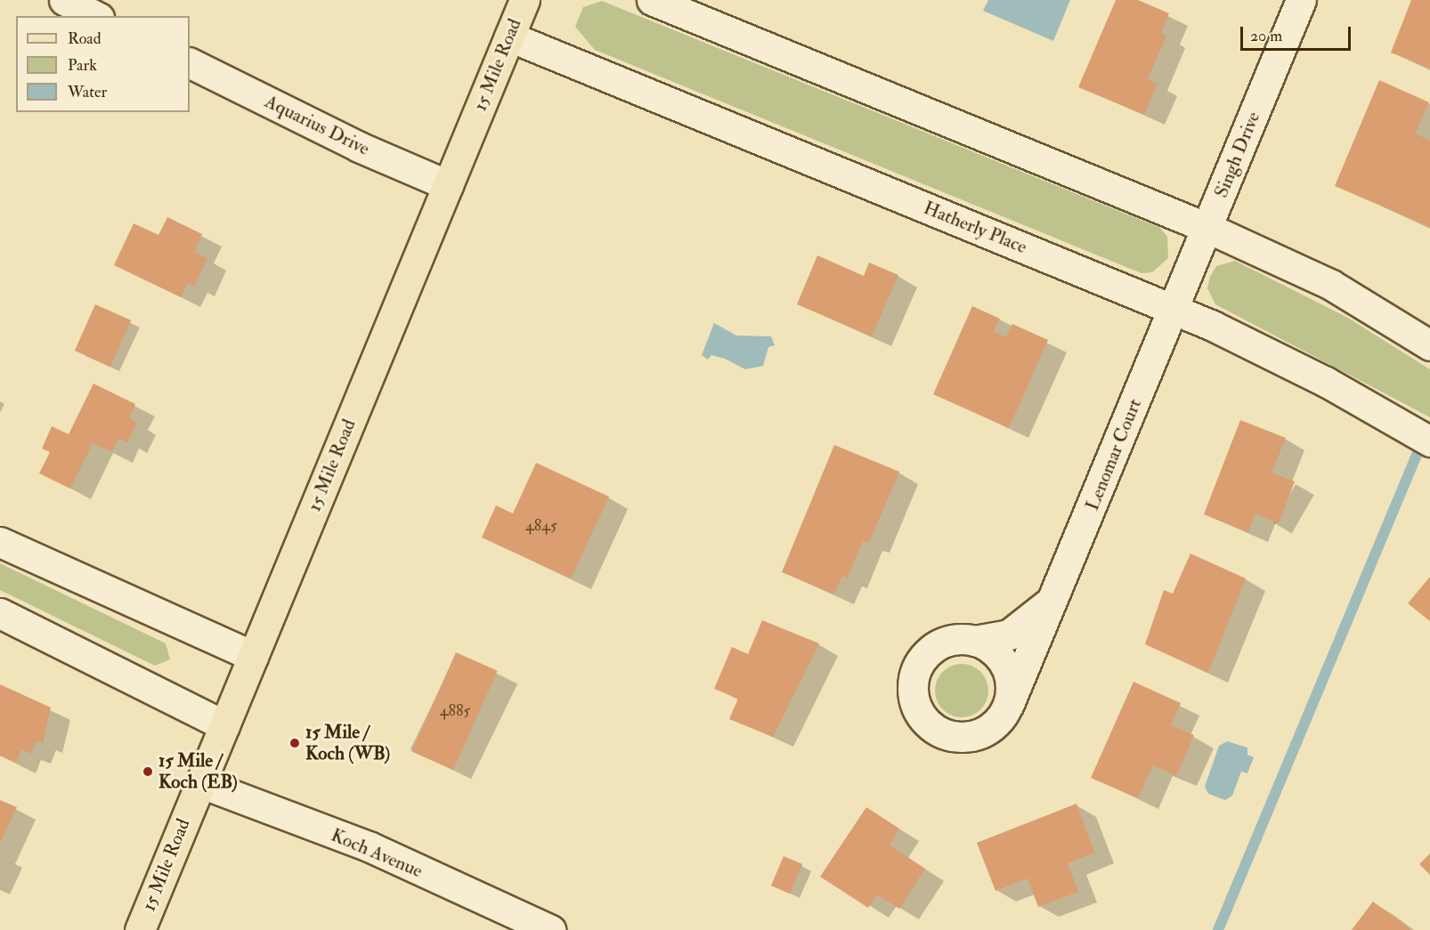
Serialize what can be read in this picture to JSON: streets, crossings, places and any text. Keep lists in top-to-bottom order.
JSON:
{
  "streets": {
    "main road": ["15 Mile Road"],
    "street": [
      "Aquarius Drive",
      "Singh Drive",
      "Hatherly Place",
      "Lenomar Court",
      "Koch Avenue"
    ]
  },
  "crossings": [
    ["15 Mile Road", "Aquarius Drive"],
    ["15 Mile Road", "Hatherly Place"],
    ["15 Mile Road", "Koch Avenue"],
    ["Singh Drive", "Hatherly Place"],
    ["Singh Drive", "Lenomar Court"],
    ["Hatherly Place", "Lenomar Court"]
  ],
  "places": ["15 Mile / Koch (WB)", "15 Mile / Koch (EB)"],
  "house_numbers": ["4845", "4885"],
  "legend": ["Road", "Park", "Water"],
  "scale_bar": "20 m"
}
